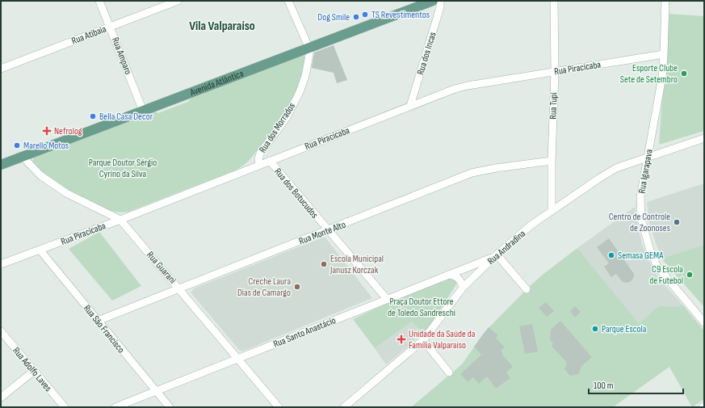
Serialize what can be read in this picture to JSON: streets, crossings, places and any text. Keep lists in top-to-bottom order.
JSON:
{
  "streets": {
    "main road": ["Avenida Atlântica"],
    "street": [
      "Rua Atibaia",
      "Rua dos Incas",
      "Rua Amparo",
      "Rua Piracicaba",
      "Rua Tupi",
      "Rua dos Morrados",
      "Rua Igarapava",
      "Rua dos Botucudos",
      "Rua Monte Alto",
      "Rua Andradina",
      "Rua Guarani",
      "Rua São Francisco",
      "Rua Santo Anastácio",
      "Rua Adolfo Laves"
    ]
  },
  "crossings": [
    ["Rua Atibaia", "Rua Amparo"],
    ["Rua dos Incas", "Rua Piracicaba"],
    ["Rua Amparo", "Avenida Atlântica"],
    ["Rua Piracicaba", "Rua Tupi"],
    ["Rua Piracicaba", "Rua dos Morrados"],
    ["Rua Piracicaba", "Rua Igarapava"],
    ["Rua Piracicaba", "Rua dos Botucudos"],
    ["Rua Piracicaba", "Rua Guarani"],
    ["Rua Piracicaba", "Rua São Francisco"],
    ["Avenida Atlântica", "Rua dos Morrados"],
    ["Avenida Atlântica", "Rua Guarani"],
    ["Rua Tupi", "Rua Monte Alto"],
    ["Rua Tupi", "Rua Andradina"],
    ["Rua Igarapava", "Rua Andradina"],
    ["Rua dos Botucudos", "Rua Monte Alto"],
    ["Rua dos Botucudos", "Rua Santo Anastácio"],
    ["Rua Monte Alto", "Rua Guarani"],
    ["Rua Monte Alto", "Rua São Francisco"],
    ["Rua Andradina", "Rua Santo Anastácio"],
    ["Rua Guarani", "Rua Santo Anastácio"],
    ["Rua São Francisco", "Rua Santo Anastácio"]
  ],
  "districts": ["Vila Valparaíso"],
  "parks": ["Parque Doutor Sérgio Cyrino da Silva", "Praça Doutor Ettore de Toledo Sandreschi"],
  "places": {
    "other": [
      "TS Revestimentos",
      "Dog Smile",
      "Esporte Clube Sete de Setembro",
      "Bella Casa Decor",
      "Marello Motos",
      "Centro de Controle de Zoonoses",
      "Semasa GEMA",
      "Escola Municipal Janusz Korczak",
      "C9 Escola de Futebol",
      "Creche Laura Dias de Camargo",
      "Parque Escola"
    ],
    "health": ["Nefrolog", "Unidade da Saúde da Família Valparaíso"]
  },
  "scale_bar": "100 m"
}
